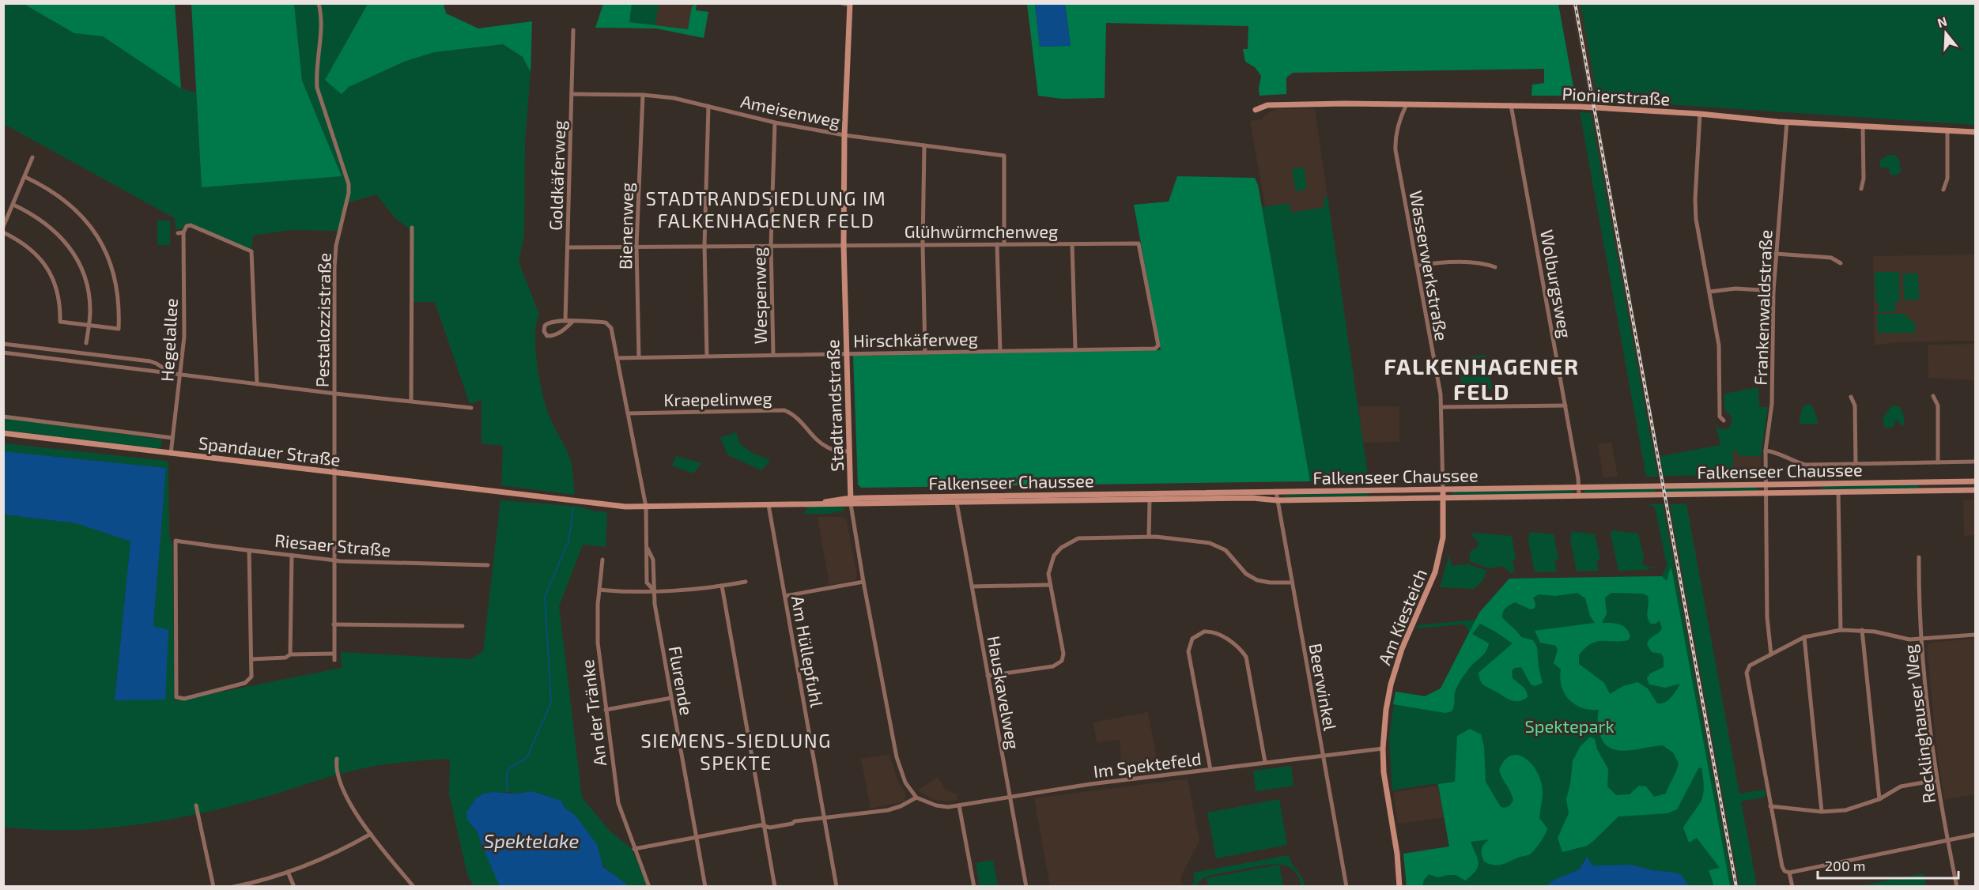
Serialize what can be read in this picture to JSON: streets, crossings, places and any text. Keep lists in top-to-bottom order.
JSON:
{
  "streets": {
    "main road": [
      "Pionierstraße",
      "Stadtrandstraße",
      "Spandauer Straße",
      "Falkenseer Chaussee",
      "Am Kiesteich"
    ],
    "street": [
      "Ameisenweg",
      "Goldkäferweg",
      "Bienenweg",
      "Glühwürmchenweg",
      "Wasserwerkstraße",
      "Wolburgsweg",
      "Wespenweg",
      "Frankenwaldstraße",
      "Pestalozzistraße",
      "Hirschkäferweg",
      "Hegelallee",
      "Kraepelinweg",
      "Riesaer Straße",
      "Am Hüllepfuhl",
      "Flurende",
      "Beerwinkel",
      "Hauskavelweg",
      "An der Tränke",
      "Recklinghauser Weg",
      "Im Spektefeld"
    ]
  },
  "crossings": [
    ["Pionierstraße", "Wasserwerkstraße"],
    ["Pionierstraße", "Wolburgsweg"],
    ["Pionierstraße", "Frankenwaldstraße"],
    ["Ameisenweg", "Goldkäferweg"],
    ["Ameisenweg", "Bienenweg"],
    ["Ameisenweg", "Glühwürmchenweg"],
    ["Ameisenweg", "Wespenweg"],
    ["Ameisenweg", "Stadtrandstraße"],
    ["Goldkäferweg", "Glühwürmchenweg"],
    ["Bienenweg", "Glühwürmchenweg"],
    ["Bienenweg", "Hirschkäferweg"],
    ["Glühwürmchenweg", "Wespenweg"],
    ["Glühwürmchenweg", "Hirschkäferweg"],
    ["Glühwürmchenweg", "Stadtrandstraße"],
    ["Wasserwerkstraße", "Falkenseer Chaussee"],
    ["Wasserwerkstraße", "Am Kiesteich"],
    ["Wolburgsweg", "Falkenseer Chaussee"],
    ["Wespenweg", "Hirschkäferweg"],
    ["Frankenwaldstraße", "Falkenseer Chaussee"],
    ["Pestalozzistraße", "Spandauer Straße"],
    ["Pestalozzistraße", "Riesaer Straße"],
    ["Hirschkäferweg", "Stadtrandstraße"],
    ["Hirschkäferweg", "Flurende"],
    ["Hegelallee", "Spandauer Straße"],
    ["Kraepelinweg", "Stadtrandstraße"],
    ["Kraepelinweg", "Flurende"],
    ["Stadtrandstraße", "Falkenseer Chaussee"],
    ["Stadtrandstraße", "Im Spektefeld"],
    ["Spandauer Straße", "Falkenseer Chaussee"],
    ["Falkenseer Chaussee", "Am Kiesteich"],
    ["Falkenseer Chaussee", "Am Hüllepfuhl"],
    ["Falkenseer Chaussee", "Flurende"],
    ["Falkenseer Chaussee", "Beerwinkel"],
    ["Falkenseer Chaussee", "Hauskavelweg"],
    ["Am Kiesteich", "Im Spektefeld"],
    ["Beerwinkel", "Im Spektefeld"],
    ["Hauskavelweg", "Im Spektefeld"]
  ],
  "districts": ["STADTRANDSIEDLUNG IM FALKENHAGENER FELD", "FALKENHAGENER FELD", "SIEMENS-SIEDLUNG SPEKTE"],
  "water": ["Spektelake"],
  "parks": ["Spektepark"],
  "scale_bar": "200 m",
  "north": "top"
}
